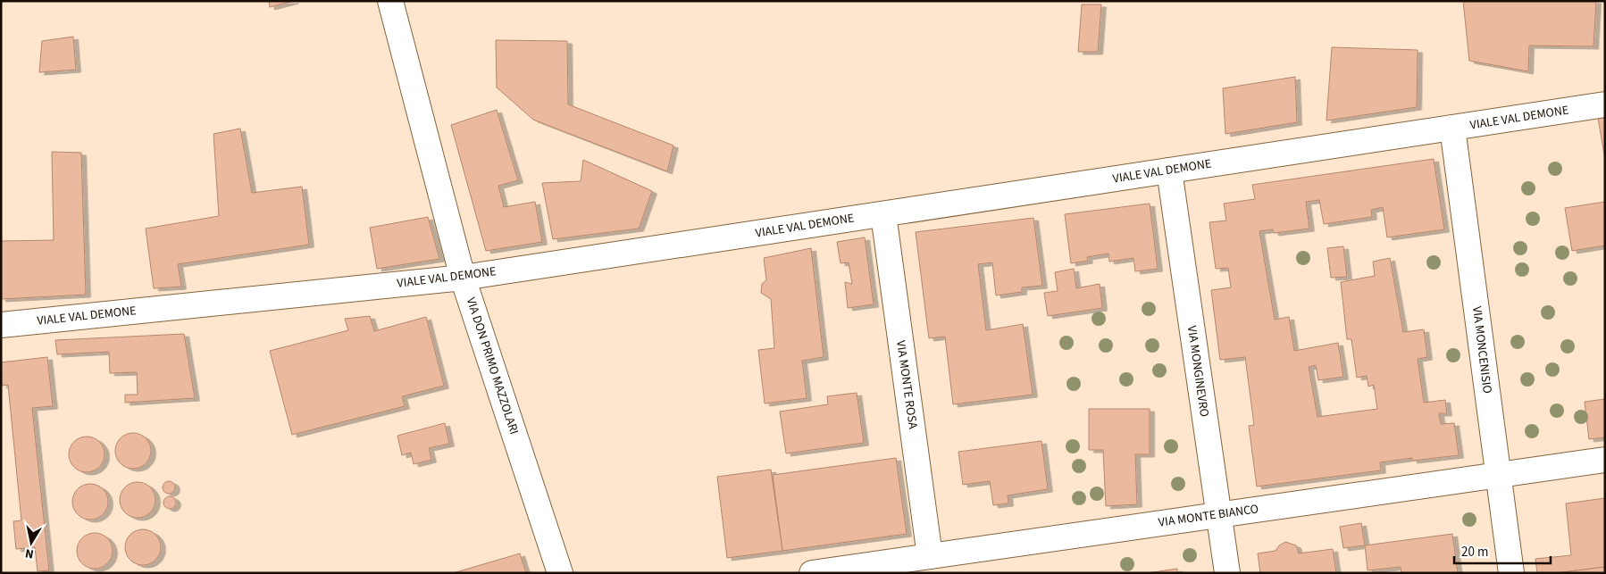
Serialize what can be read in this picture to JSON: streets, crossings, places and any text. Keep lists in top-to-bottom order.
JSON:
{
  "streets": {
    "street": [
      "VIALE VAL DEMONE",
      "VIA MONCENISIO",
      "VIA DON PRIMO MAZZOLARI",
      "VIA MONGINEVRO",
      "VIA MONTE ROSA",
      "VIA MONTE BIANCO"
    ]
  },
  "crossings": [
    ["VIALE VAL DEMONE", "VIA MONCENISIO"],
    ["VIALE VAL DEMONE", "VIA DON PRIMO MAZZOLARI"],
    ["VIALE VAL DEMONE", "VIA MONGINEVRO"],
    ["VIALE VAL DEMONE", "VIA MONTE ROSA"],
    ["VIA MONCENISIO", "VIA MONTE BIANCO"],
    ["VIA MONGINEVRO", "VIA MONTE BIANCO"],
    ["VIA MONTE ROSA", "VIA MONTE BIANCO"]
  ],
  "scale_bar": "20 m",
  "north": "bottom"
}
